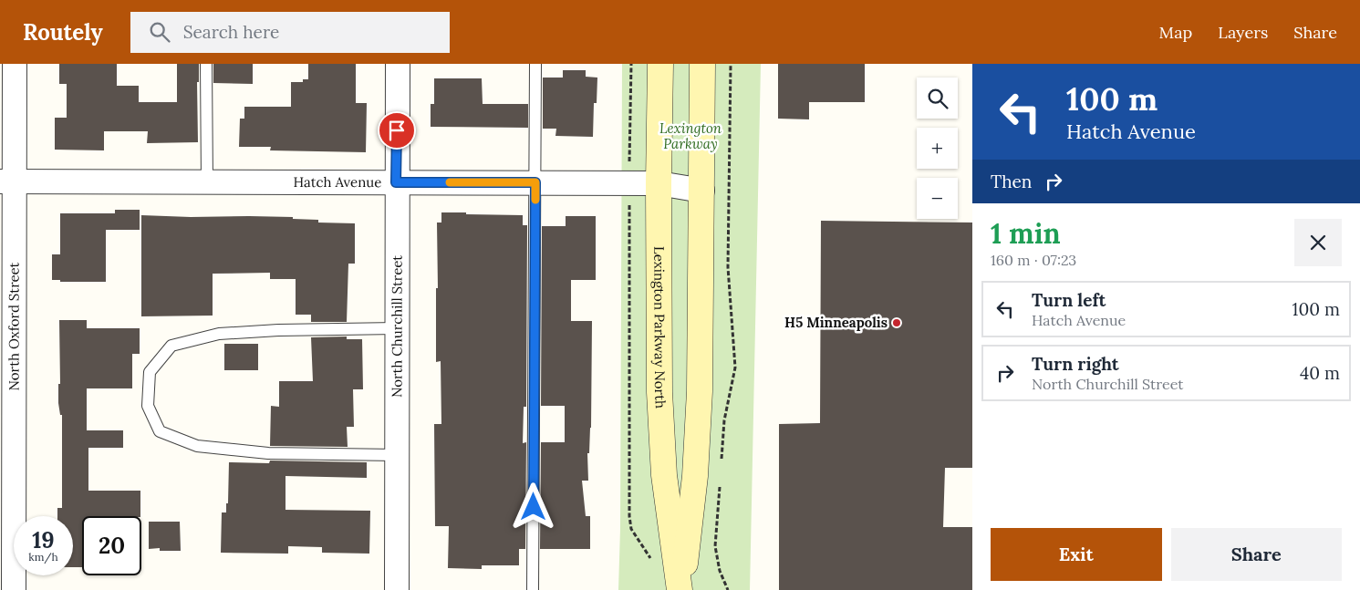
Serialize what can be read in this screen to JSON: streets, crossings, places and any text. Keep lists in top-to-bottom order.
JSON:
{
  "streets": {
    "main road": ["Lexington Parkway North"],
    "street": ["Hatch Avenue", "North Oxford Street", "North Churchill Street"]
  },
  "crossings": [
    ["Hatch Avenue", "North Oxford Street"],
    ["Hatch Avenue", "North Churchill Street"],
    ["Hatch Avenue", "Lexington Parkway North"]
  ],
  "parks": ["Lexington Parkway"],
  "places": ["H5 Minneapolis"],
  "page": {
    "header": "Routely",
    "search": "Search here",
    "nav": ["Map", "Layers", "Share"],
    "turn": ["100 m", "Hatch Avenue"],
    "map_buttons": ["+", "−"],
    "then": "Then",
    "heading": ["1 min", "160 m · 07:23"],
    "list": [
      {
        "name": "Turn left",
        "note": "Hatch Avenue",
        "value": "100 m"
      },
      {
        "name": "Turn right",
        "note": "North Churchill Street",
        "value": "40 m"
      }
    ],
    "speed": "19 km/h",
    "limit": "20",
    "buttons": ["Exit", "Share"]
  }
}
